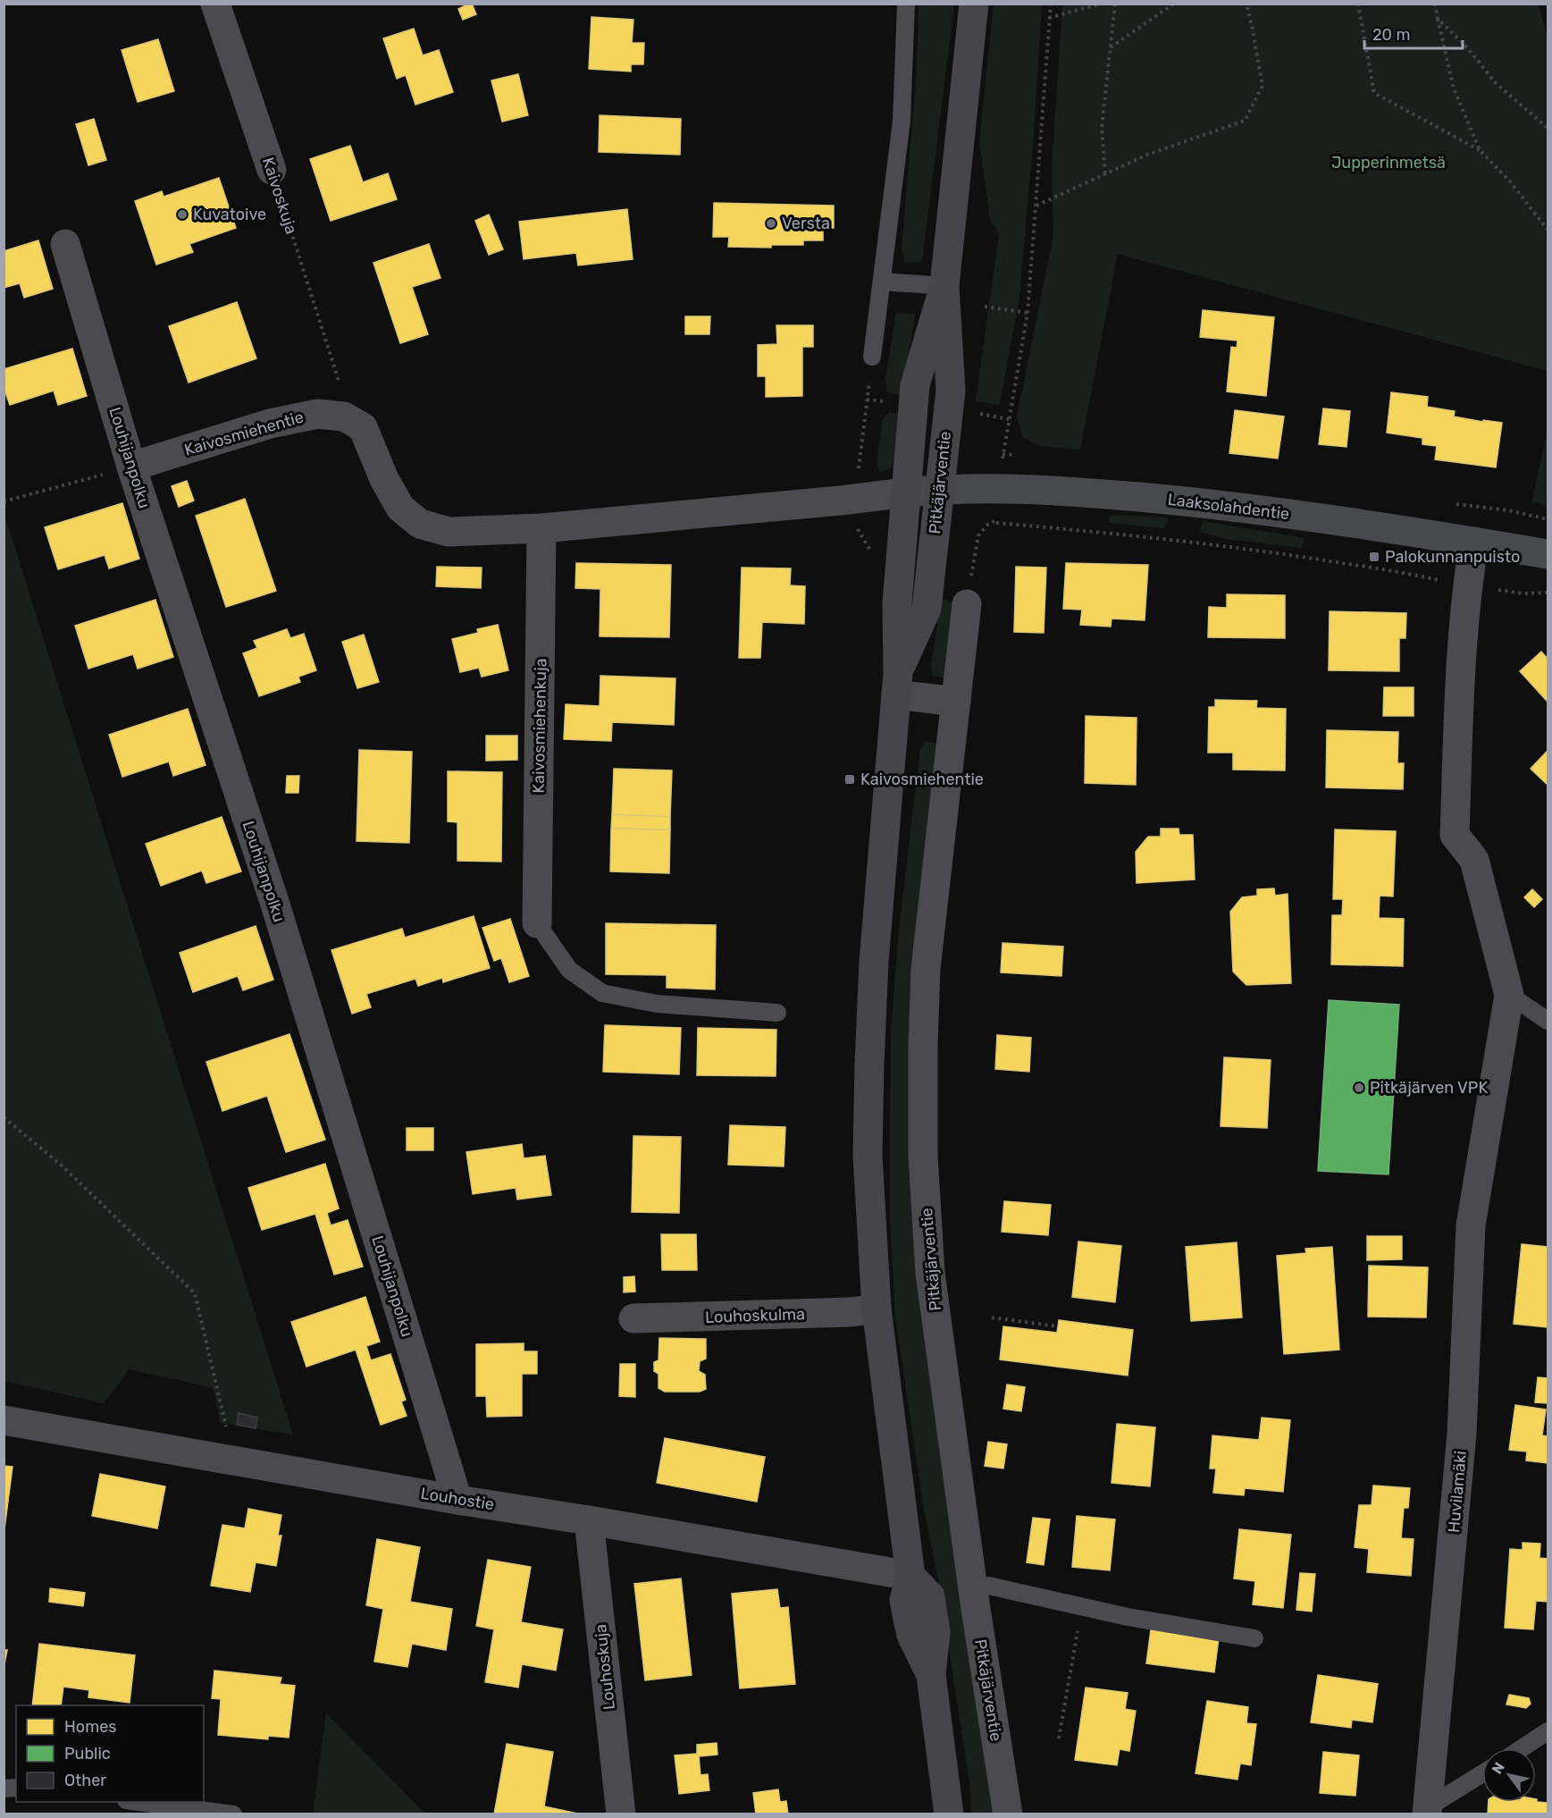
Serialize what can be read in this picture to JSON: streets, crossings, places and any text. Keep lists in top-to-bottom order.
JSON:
{
  "streets": {
    "main road": ["Pitkäjärventie"],
    "street": [
      "Kaivoskuja",
      "Kaivosmiehentie",
      "Louhijanpolku",
      "Laaksolahdentie",
      "Kaivosmiehenkuja",
      "Louhoskulma",
      "Huvilamäki",
      "Louhostie",
      "Louhoskuja"
    ]
  },
  "crossings": [
    ["Kaivosmiehentie", "Louhijanpolku"],
    ["Kaivosmiehentie", "Pitkäjärventie"],
    ["Kaivosmiehentie", "Laaksolahdentie"],
    ["Kaivosmiehentie", "Kaivosmiehenkuja"],
    ["Louhijanpolku", "Louhostie"],
    ["Pitkäjärventie", "Laaksolahdentie"],
    ["Pitkäjärventie", "Louhoskulma"],
    ["Pitkäjärventie", "Louhostie"],
    ["Louhostie", "Louhoskuja"]
  ],
  "parks": ["Jupperinmetsä"],
  "places": {
    "other": ["Kuvatoive", "Versta", "Pitkäjärven VPK"],
    "transit": ["Palokunnanpuisto", "Kaivosmiehentie"]
  },
  "legend": ["Homes", "Public", "Other"],
  "scale_bar": "20 m",
  "north": "top left"
}
